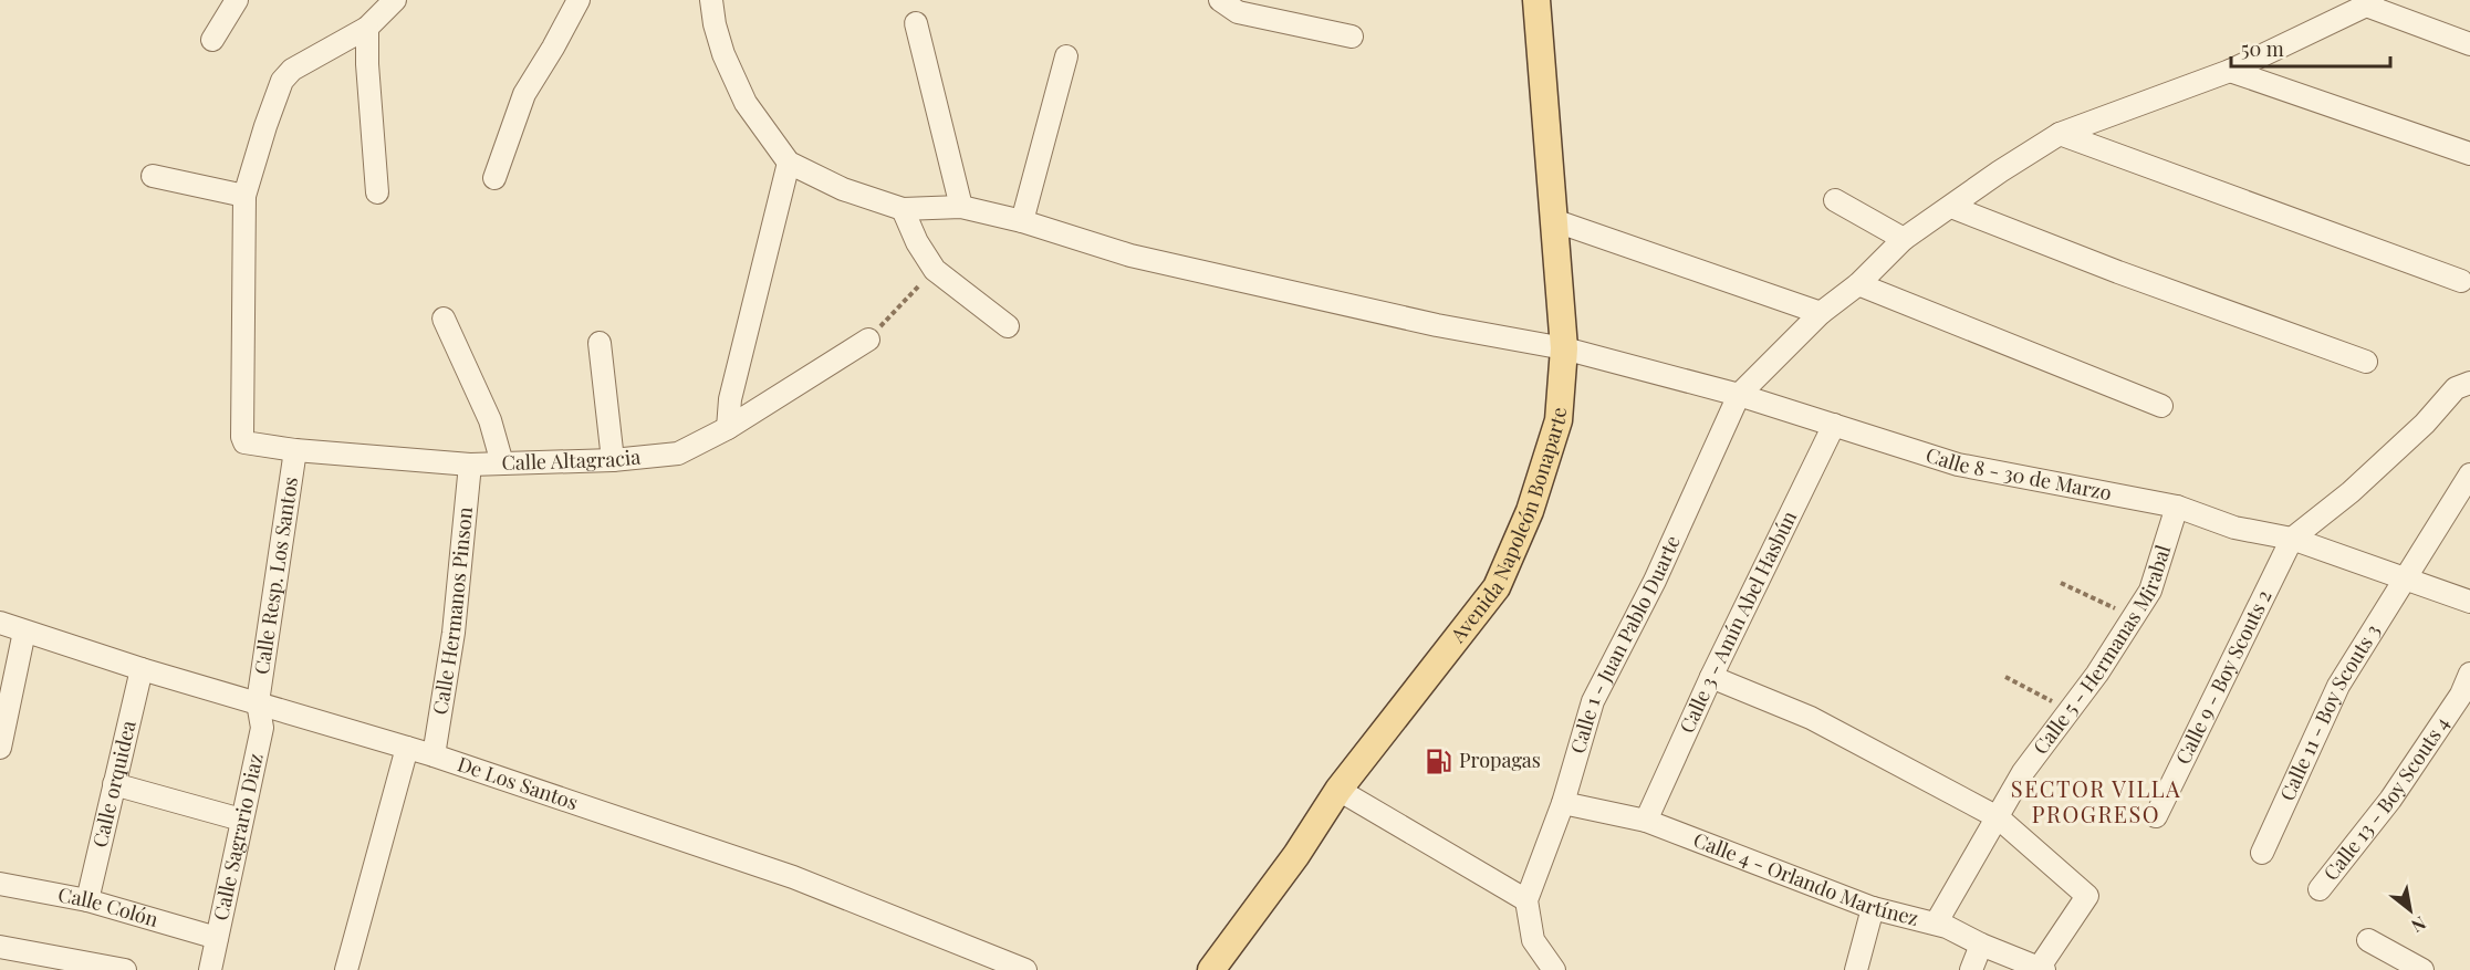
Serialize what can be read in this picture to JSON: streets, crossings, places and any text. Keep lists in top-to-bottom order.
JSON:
{
  "streets": {
    "main road": ["Avenida Napoleón Bonaparte"],
    "street": [
      "Calle Altagracia",
      "Calle 8 - 30 de Marzo",
      "Calle Resp. Los Santos",
      "Calle Hermanos Pinson",
      "Calle 3 - Amín Abel Hasbún",
      "Calle 1 - Juan Pablo Duarte",
      "Calle 5 - Hermanas Mirabal",
      "Calle 9 - Boy Scouts 2",
      "Calle 11 - Boy Scouts 3",
      "Calle orquidea",
      "De Los Santos",
      "Calle 13 - Boy Scouts 4",
      "Calle Sagrario Diaz",
      "Calle 4 - Orlando Martínez",
      "Calle Colón"
    ]
  },
  "crossings": [
    ["Calle Altagracia", "Calle Resp. Los Santos"],
    ["Calle Altagracia", "Calle Hermanos Pinson"],
    ["Calle 8 - 30 de Marzo", "Avenida Napoleón Bonaparte"],
    ["Calle 8 - 30 de Marzo", "Calle 3 - Amín Abel Hasbún"],
    ["Calle 8 - 30 de Marzo", "Calle 1 - Juan Pablo Duarte"],
    ["Calle 8 - 30 de Marzo", "Calle 5 - Hermanas Mirabal"],
    ["Calle 8 - 30 de Marzo", "Calle 9 - Boy Scouts 2"],
    ["Calle 8 - 30 de Marzo", "Calle 11 - Boy Scouts 3"],
    ["Calle Resp. Los Santos", "De Los Santos"],
    ["Calle Resp. Los Santos", "Calle Sagrario Diaz"],
    ["Calle Hermanos Pinson", "De Los Santos"],
    ["Calle 3 - Amín Abel Hasbún", "Calle 4 - Orlando Martínez"],
    ["Calle 1 - Juan Pablo Duarte", "Calle 4 - Orlando Martínez"],
    ["Calle 5 - Hermanas Mirabal", "Calle 4 - Orlando Martínez"],
    ["Calle orquidea", "De Los Santos"],
    ["Calle orquidea", "Calle Colón"],
    ["De Los Santos", "Calle Sagrario Diaz"],
    ["Calle Sagrario Diaz", "Calle Colón"]
  ],
  "districts": ["SECTOR VILLA PROGRESO"],
  "places": {
    "fuel station": ["Propagas"]
  },
  "scale_bar": "50 m",
  "north": "bottom right"
}
